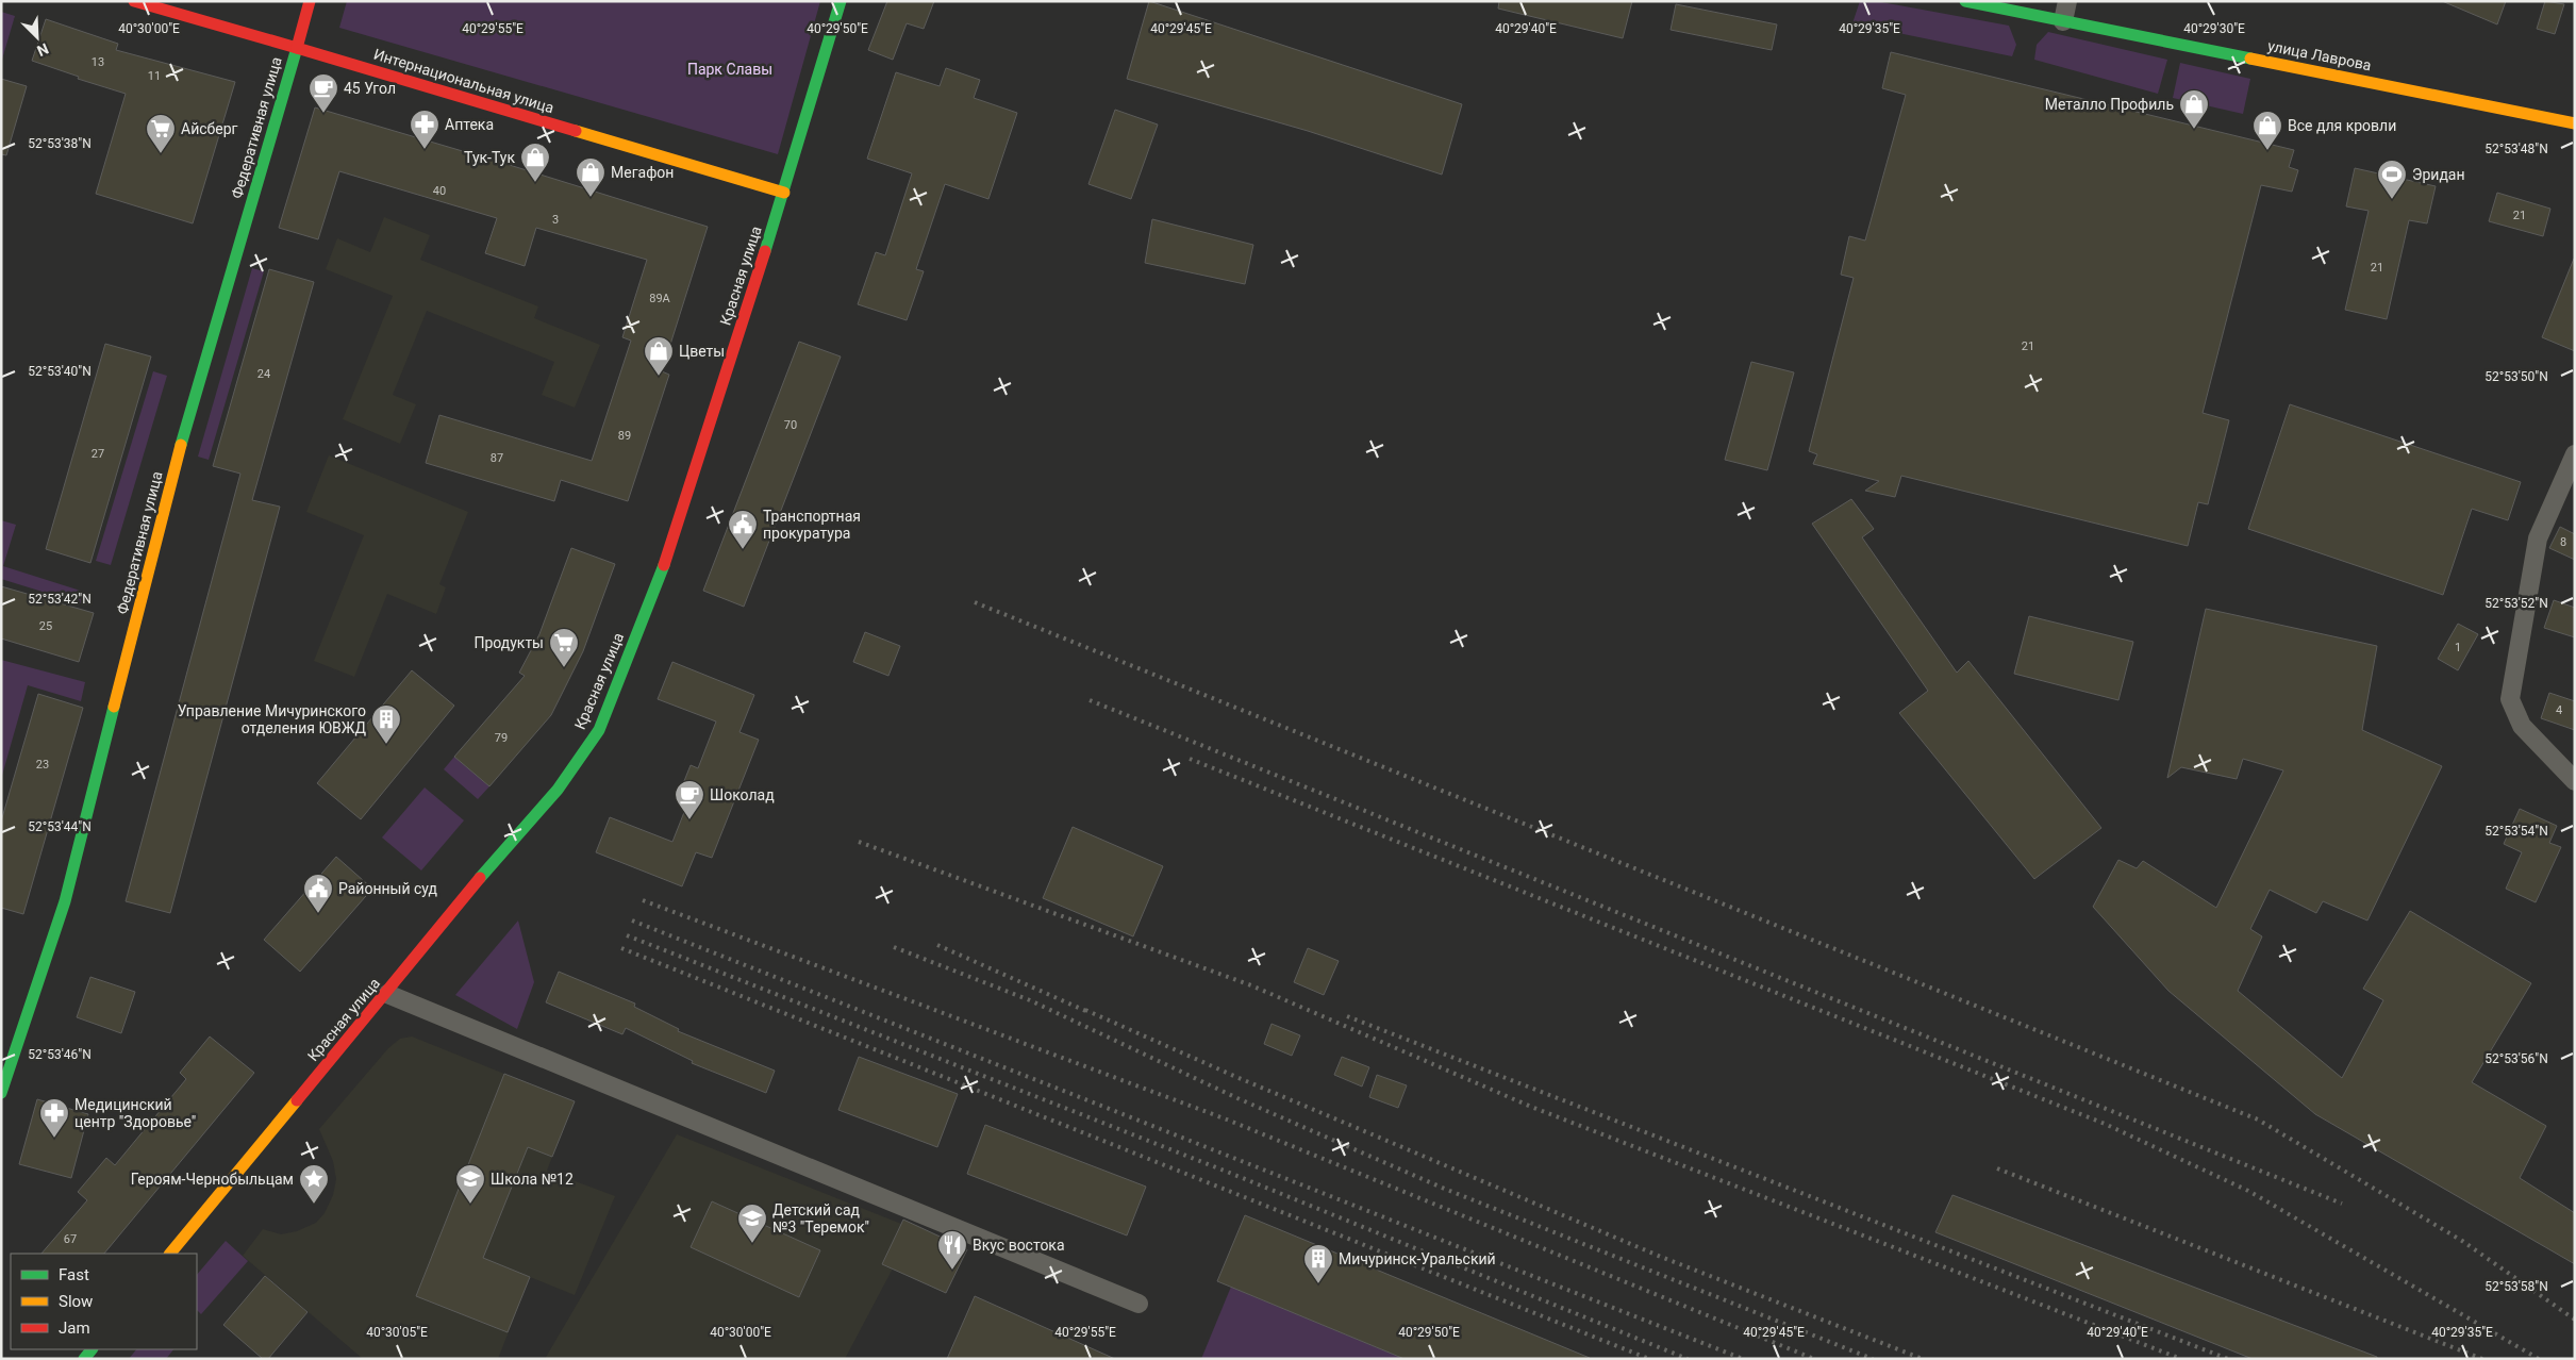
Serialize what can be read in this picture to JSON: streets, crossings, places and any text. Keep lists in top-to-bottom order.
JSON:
{
  "streets": {
    "main road": [
      "улица Лаврова",
      "Интернациональная улица",
      "Федеративная улица",
      "Красная улица"
    ]
  },
  "crossings": [
    ["Интернациональная улица", "Федеративная улица"],
    ["Интернациональная улица", "Красная улица"]
  ],
  "parks": ["Парк Славы"],
  "places": {
    "cafe": ["45 Угол", "Шоколад"],
    "shop": [
      "Металло Профиль",
      "Все для кровли",
      "Тук-Тук",
      "Мегафон",
      "Цветы"
    ],
    "pharmacy": ["Аптека", "Медицинский центр \"Здоровье\""],
    "supermarket": ["Айсберг", "Продукты"],
    "sports": ["Эридан"],
    "public building": ["Транспортная прокуратура", "Районный суд"],
    "building": ["Управление Мичуринского отделения ЮВЖД", "Мичуринск-Уральский"],
    "place": ["Героям-Чернобыльцам"],
    "school or university": ["Школа №12", "Детский сад №3 \"Теремок\""],
    "restaurant": ["Вкус востока"]
  },
  "house_numbers": [
    "13",
    "11",
    "40",
    "21",
    "3",
    "21",
    "89А",
    "21",
    "24",
    "70",
    "89",
    "27",
    "87",
    "8",
    "25",
    "1",
    "4",
    "79",
    "23",
    "67"
  ],
  "legend": ["Fast", "Slow", "Jam"],
  "north": "bottom right",
  "coordinates": [
    "40°30'00\"E",
    "40°29'55\"E",
    "40°29'50\"E",
    "40°29'45\"E",
    "40°29'40\"E",
    "40°29'35\"E",
    "40°29'30\"E",
    "52°53'38\"N",
    "52°53'48\"N",
    "52°53'40\"N",
    "52°53'50\"N",
    "52°53'42\"N",
    "52°53'52\"N",
    "52°53'44\"N",
    "52°53'54\"N",
    "52°53'46\"N",
    "52°53'56\"N",
    "52°53'58\"N",
    "40°30'05\"E"
  ]
}
